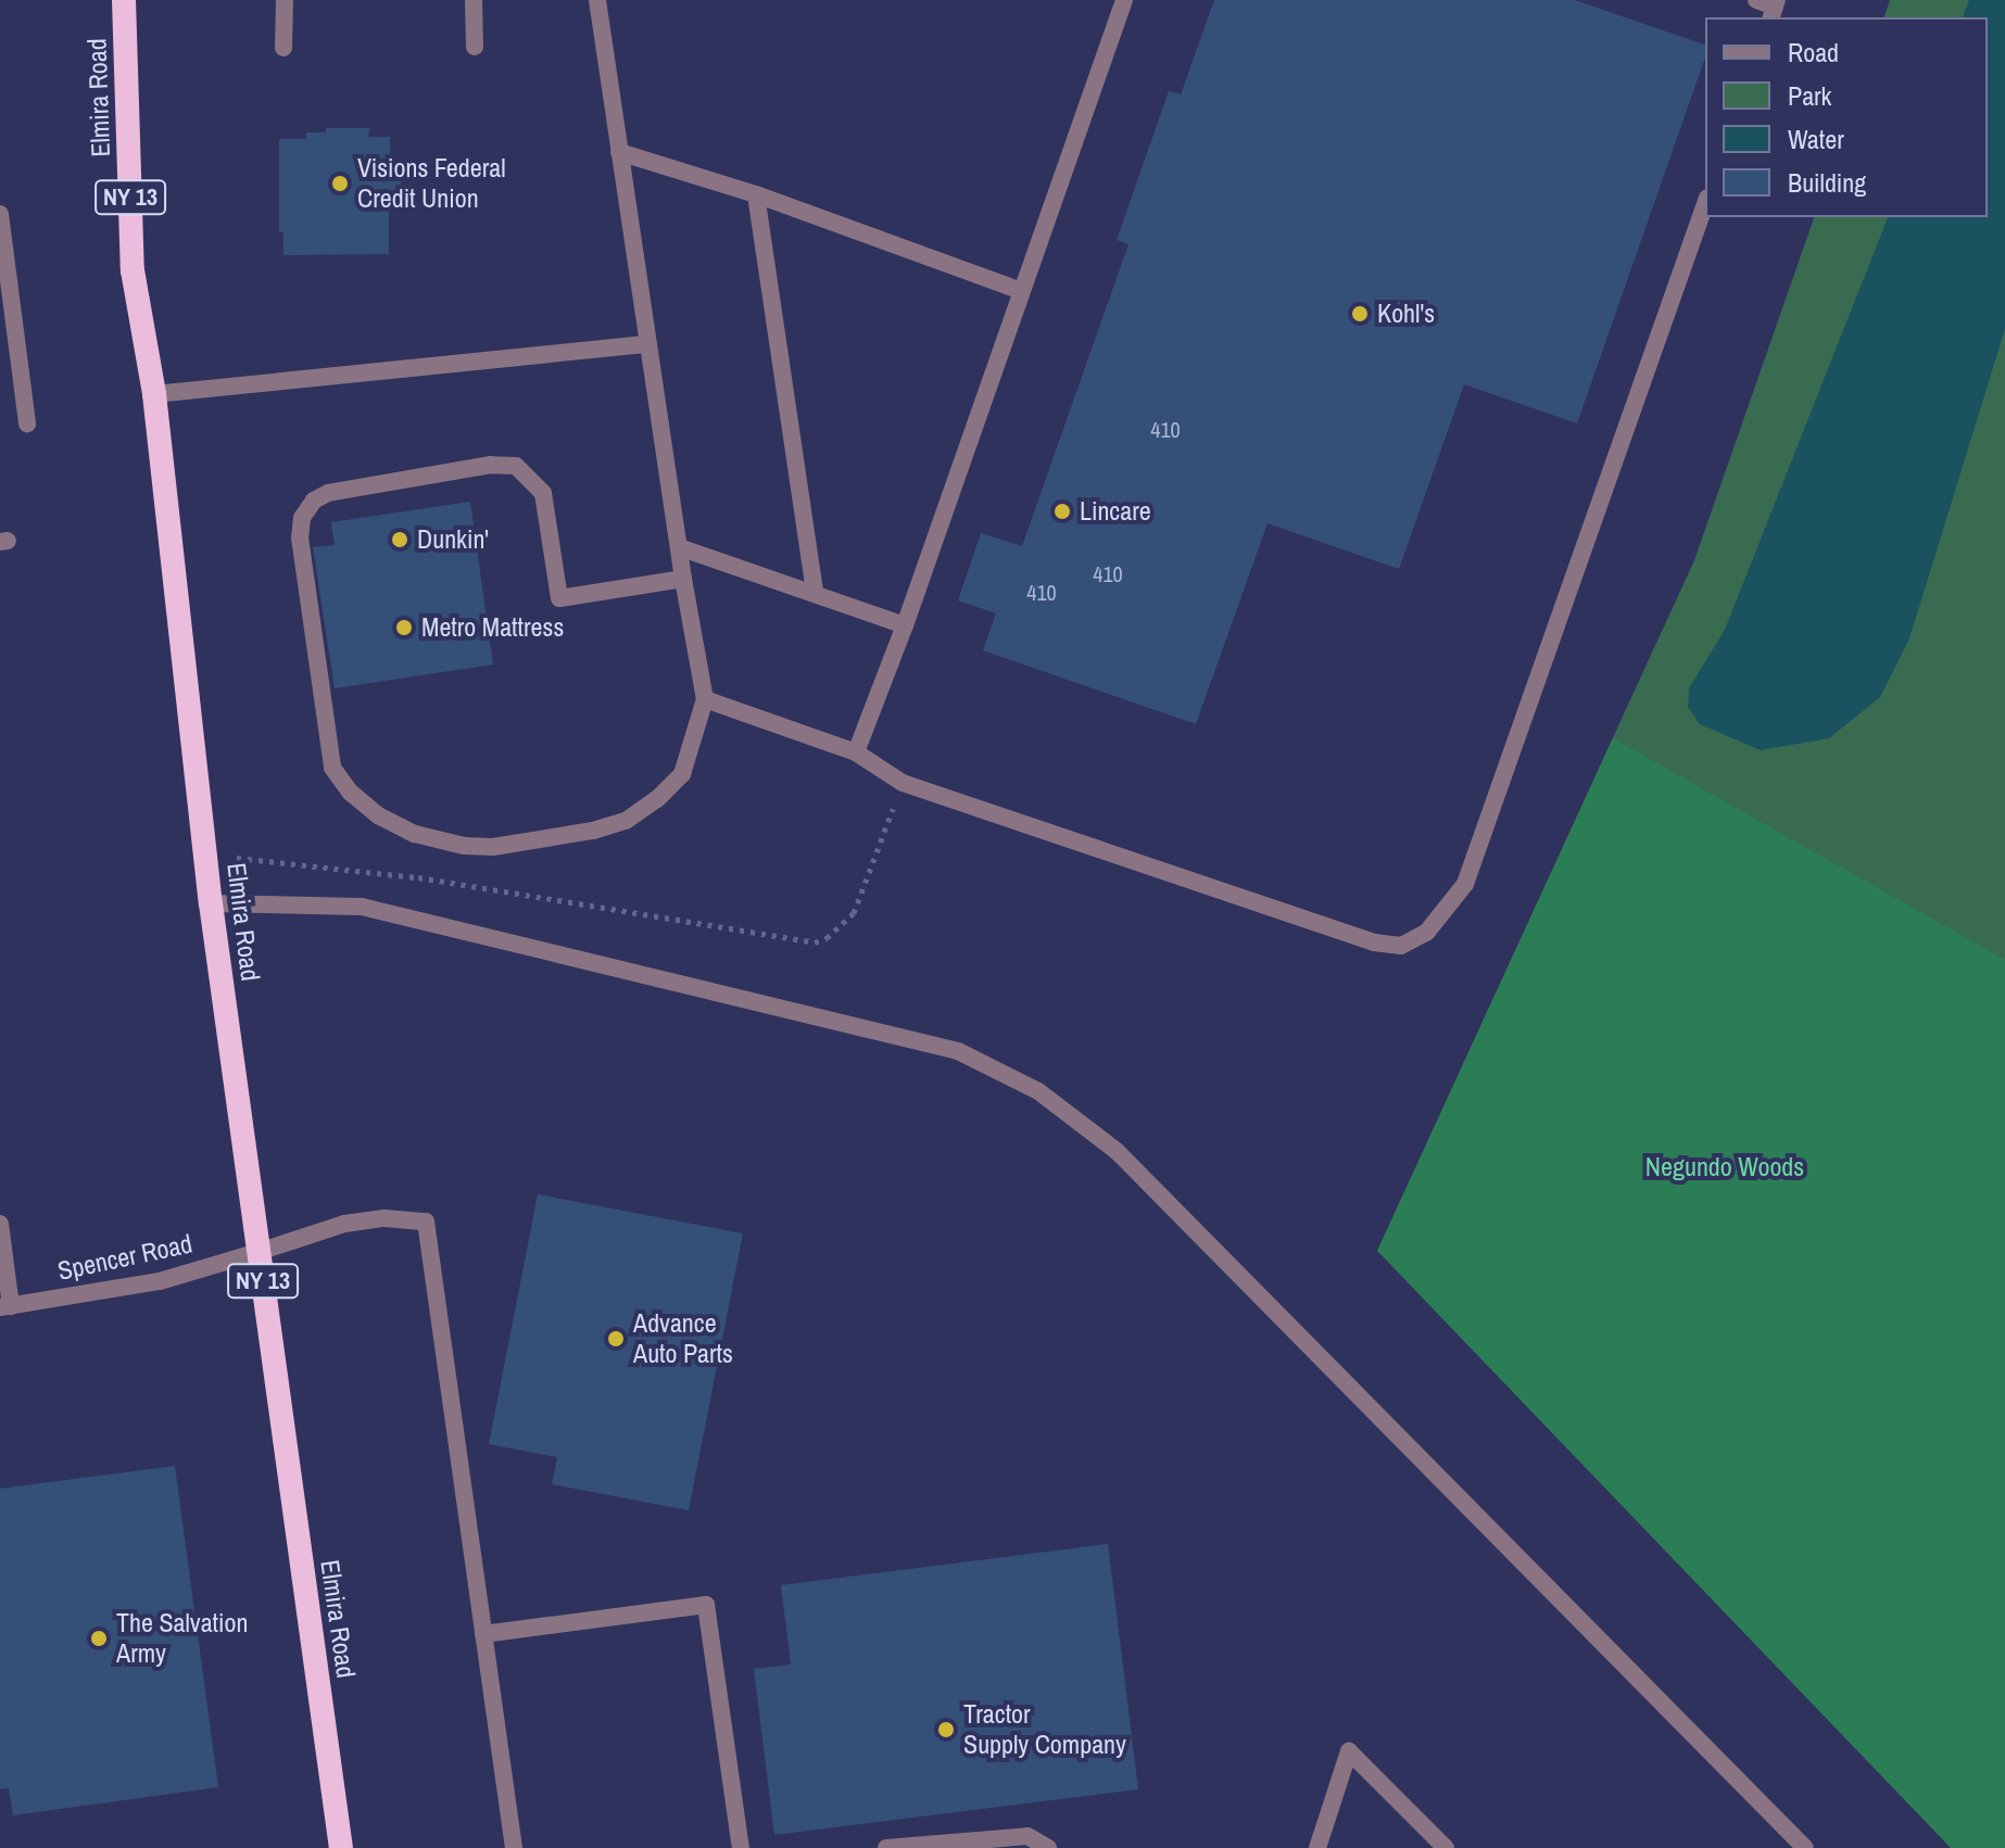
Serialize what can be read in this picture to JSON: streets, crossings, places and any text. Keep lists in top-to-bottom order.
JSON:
{
  "streets": {
    "highway": ["Elmira Road", "NY 13"],
    "street": ["Spencer Road"]
  },
  "crossings": [
    ["Elmira Road", "Spencer Road"]
  ],
  "parks": ["Negundo Woods"],
  "places": [
    "Visions Federal Credit Union",
    "Kohl's",
    "Lincare",
    "Dunkin'",
    "Metro Mattress",
    "Advance Auto Parts",
    "The Salvation Army",
    "Tractor Supply Company"
  ],
  "house_numbers": ["410", "410", "410"],
  "legend": [
    "Road",
    "Park",
    "Water",
    "Building"
  ]
}
